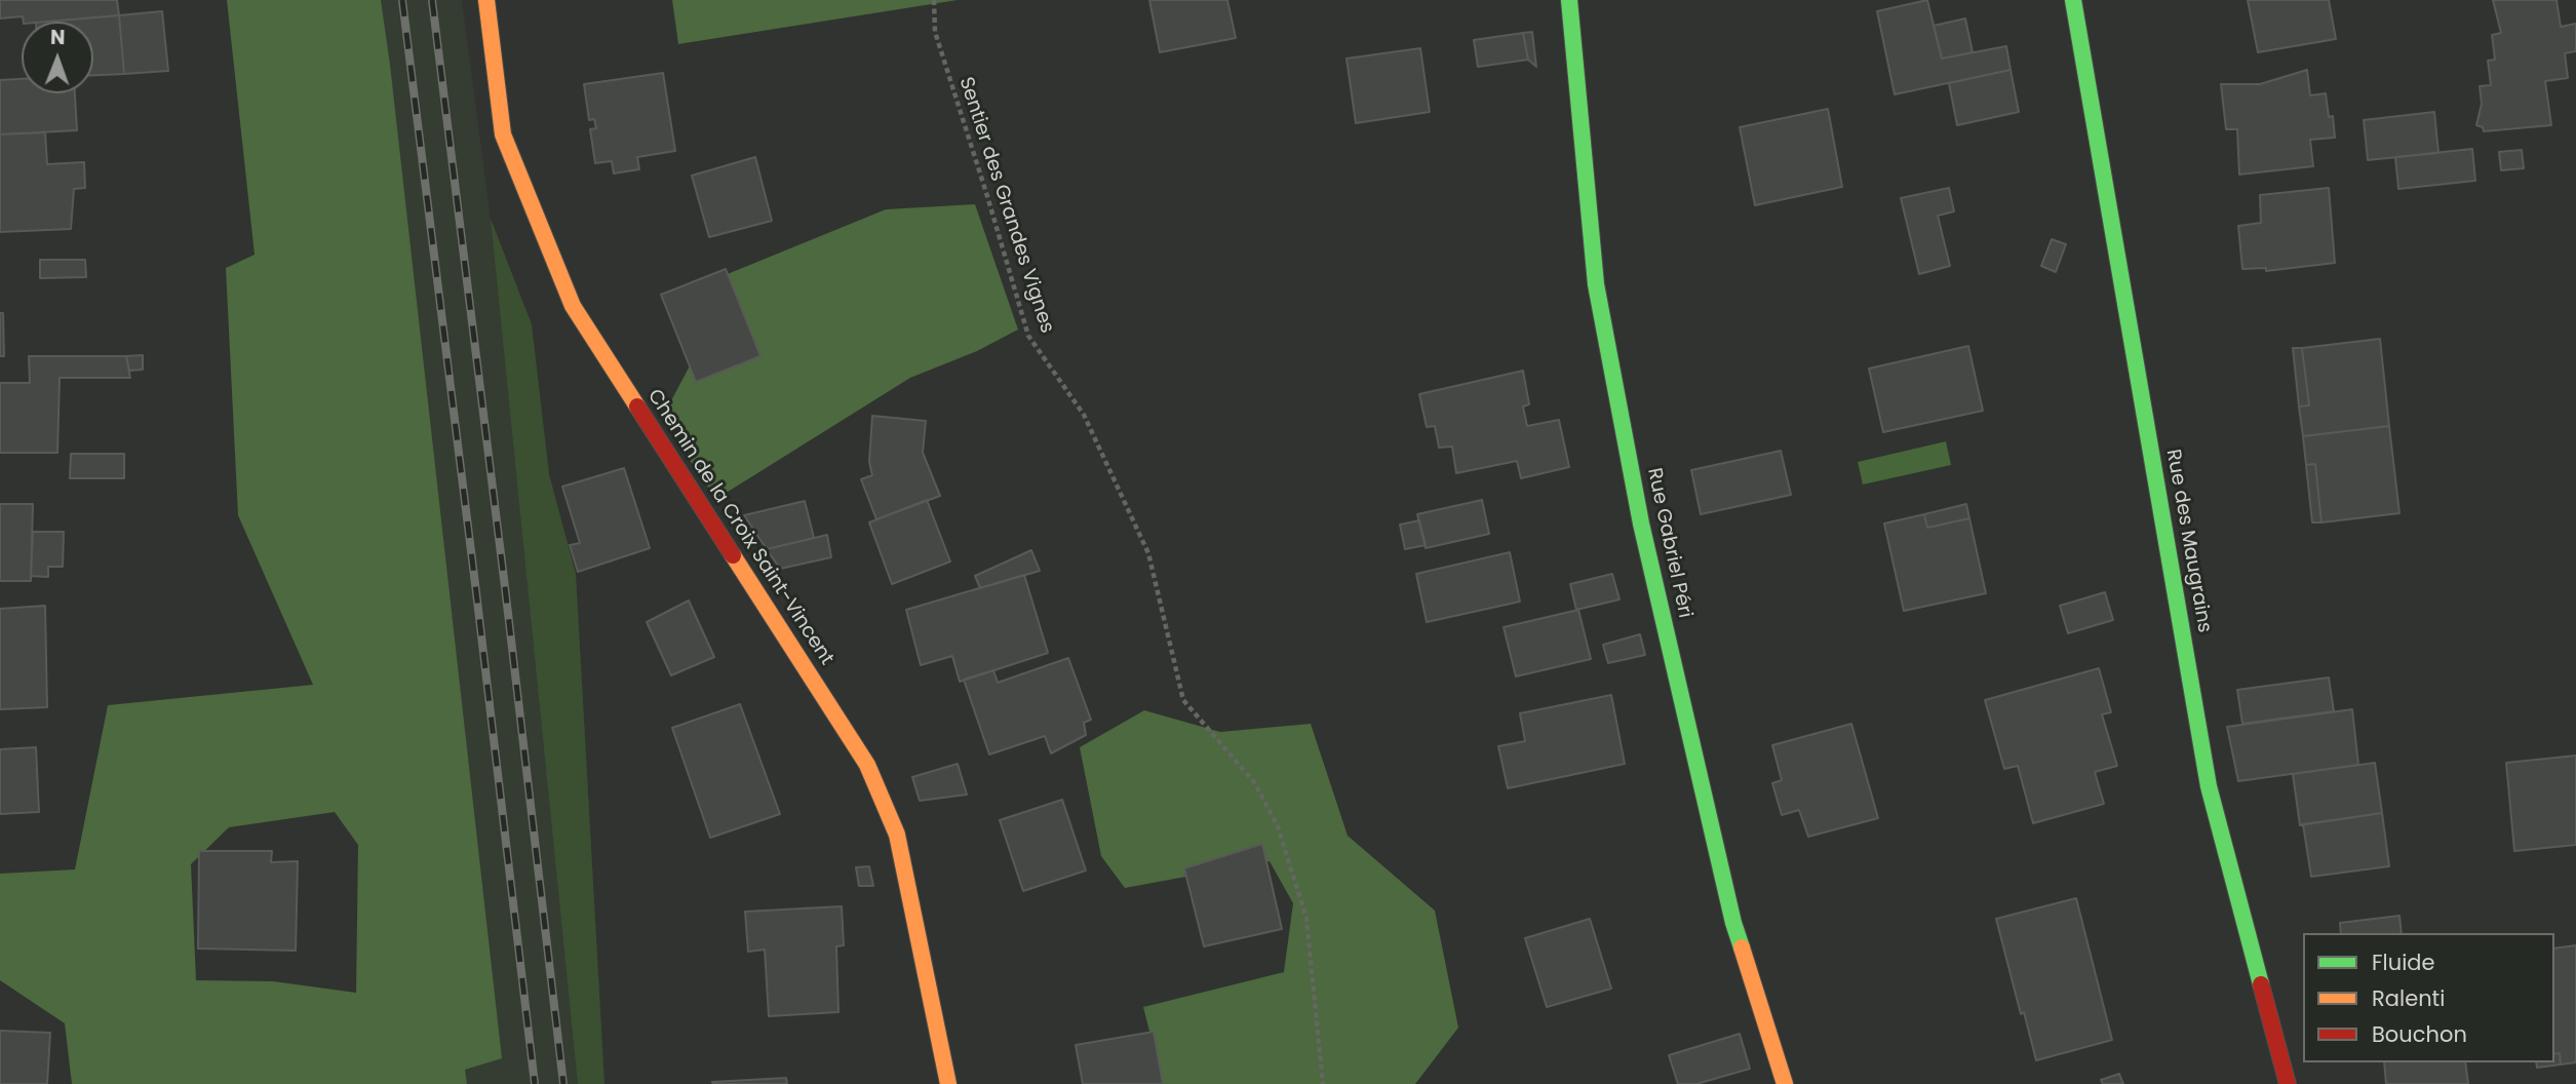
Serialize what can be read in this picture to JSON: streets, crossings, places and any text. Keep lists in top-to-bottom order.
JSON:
{
  "streets": {
    "street": ["Chemin de la Croix Saint-Vincent", "Rue des Maugrains", "Rue Gabriel Péri"],
    "path": ["Sentier des Grandes Vignes"]
  },
  "legend": ["Fluide", "Ralenti", "Bouchon"],
  "north": "top"
}
